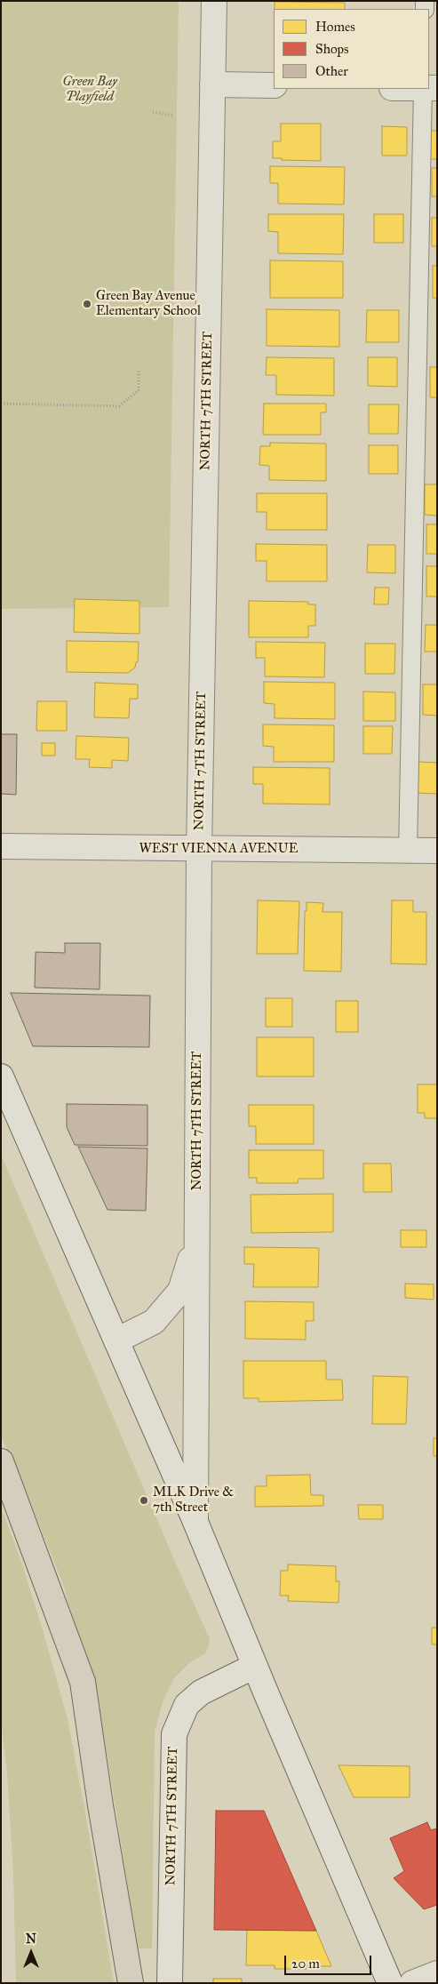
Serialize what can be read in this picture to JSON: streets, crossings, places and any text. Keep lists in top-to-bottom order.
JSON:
{
  "streets": {
    "street": ["NORTH 7TH STREET", "WEST VIENNA AVENUE"]
  },
  "crossings": [
    ["NORTH 7TH STREET", "WEST VIENNA AVENUE"]
  ],
  "parks": ["Green Bay Playfield"],
  "places": ["Green Bay Avenue Elementary School", "MLK Drive & 7th Street"],
  "legend": ["Homes", "Shops", "Other"],
  "scale_bar": "20 m",
  "north": "top"
}
